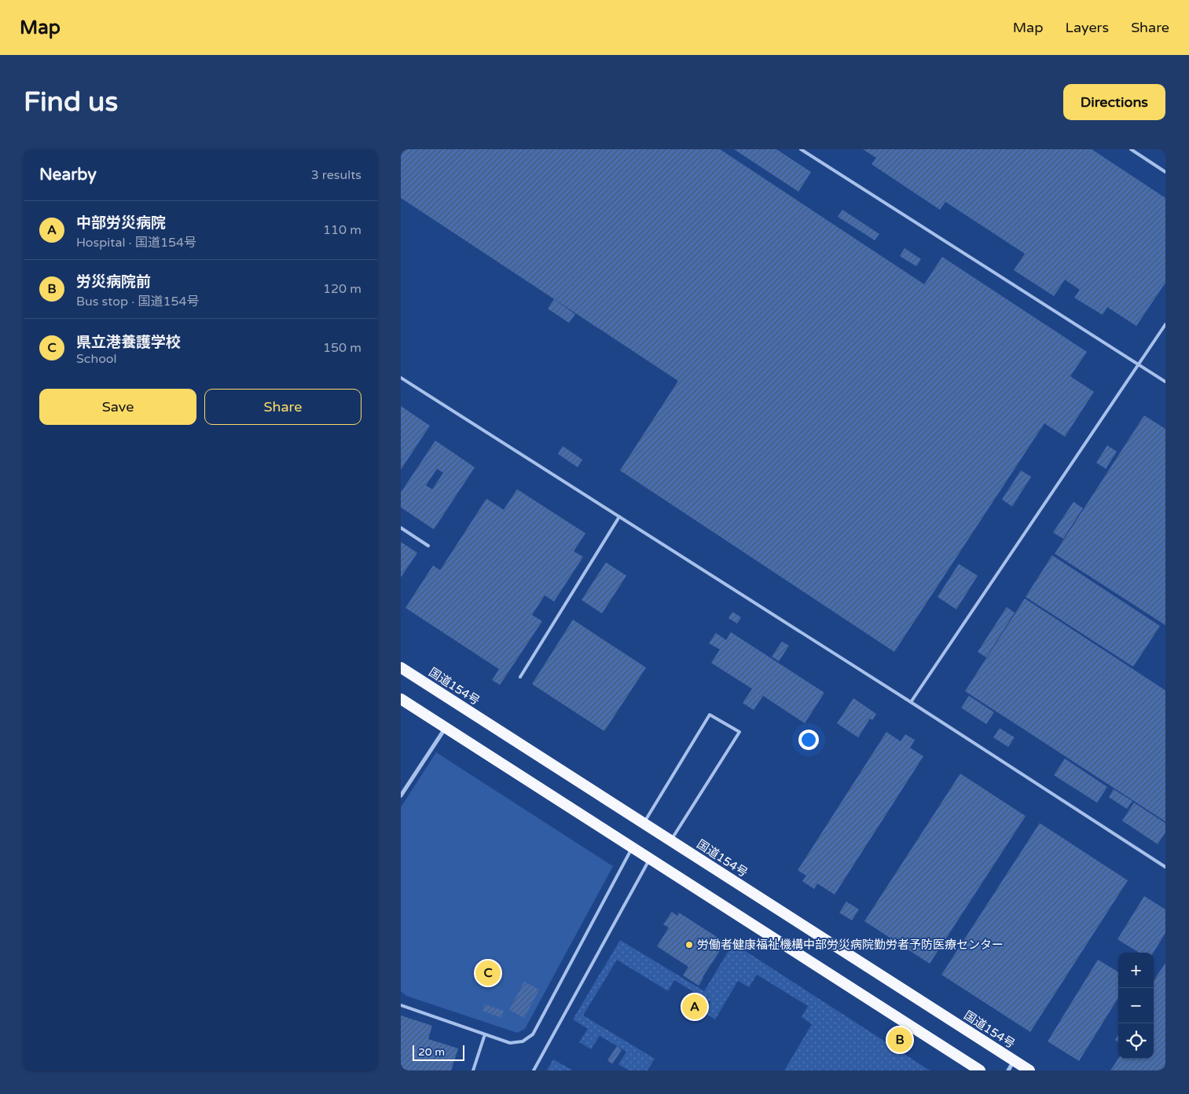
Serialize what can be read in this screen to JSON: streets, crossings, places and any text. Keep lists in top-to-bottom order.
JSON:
{
  "streets": {
    "highway": ["国道154号"]
  },
  "places": ["労働者健康福祉機構中部労災病院勤労者予防医療センター"],
  "scale_bar": "20 m",
  "page": {
    "header": "Map",
    "nav": ["Map", "Layers", "Share"],
    "buttons": [
      "Directions",
      ["Save", "Share"]
    ],
    "title": "Find us",
    "heading": ["Nearby", "3 results"],
    "list": [
      {
        "mark": "A",
        "name": "中部労災病院",
        "note": "Hospital · 国道154号",
        "value": "110 m"
      },
      {
        "mark": "B",
        "name": "労災病院前",
        "note": "Bus stop · 国道154号",
        "value": "120 m"
      },
      {
        "mark": "C",
        "name": "県立港養護学校",
        "note": "School",
        "value": "150 m"
      }
    ],
    "map_buttons": ["+", "−"],
    "pins": ["C", "A", "B"],
    "scale": "20 m"
  }
}
